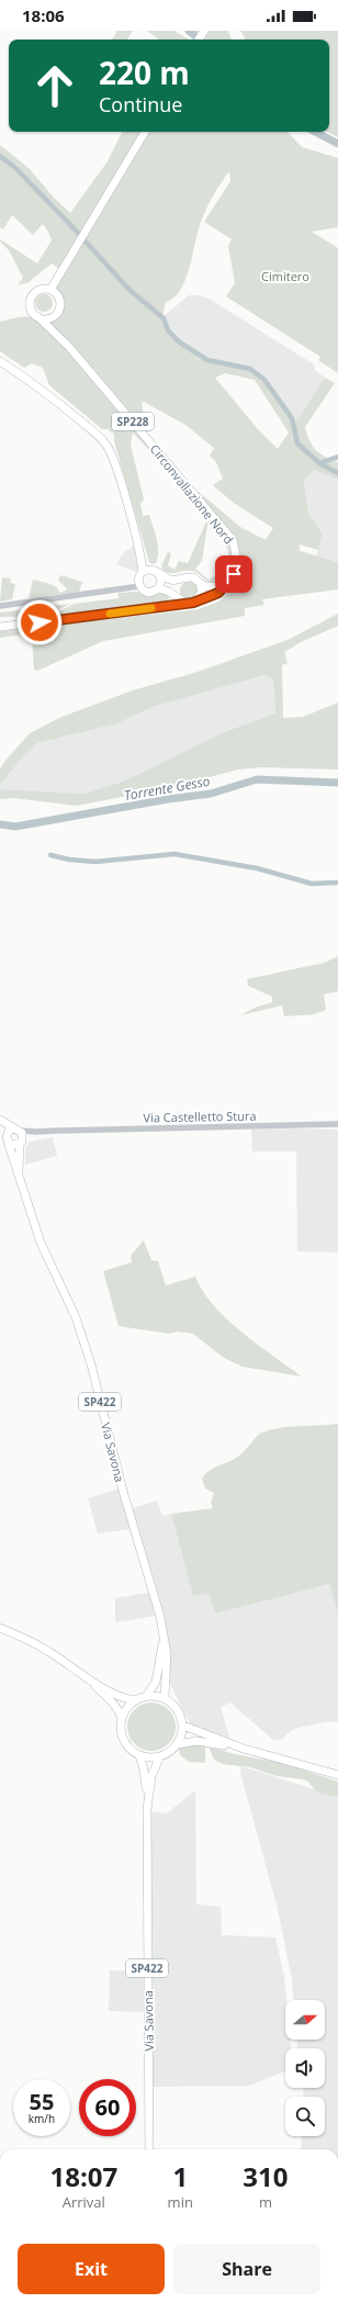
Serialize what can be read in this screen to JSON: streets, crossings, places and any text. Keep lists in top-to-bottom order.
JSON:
{
  "streets": {
    "main road": [
      "SP228",
      "Circonvallazione Nord",
      "SP422",
      "Via Savona"
    ],
    "street": ["Via Castelletto Stura"]
  },
  "crossings": [
    ["Via Castelletto Stura", "SP422"],
    ["Via Castelletto Stura", "Via Savona"],
    ["SP422", "Via Savona"]
  ],
  "water": ["Torrente Gesso"],
  "parks": ["Cimitero"],
  "north": "right",
  "page": {
    "status": "18:06",
    "turn": ["220 m", "Continue"],
    "speed": "55 km/h",
    "limit": "60",
    "eta": [
      "18:07",
      "Arrival",
      "1",
      "min",
      "310",
      "m"
    ],
    "buttons": ["Exit", "Share"]
  }
}
